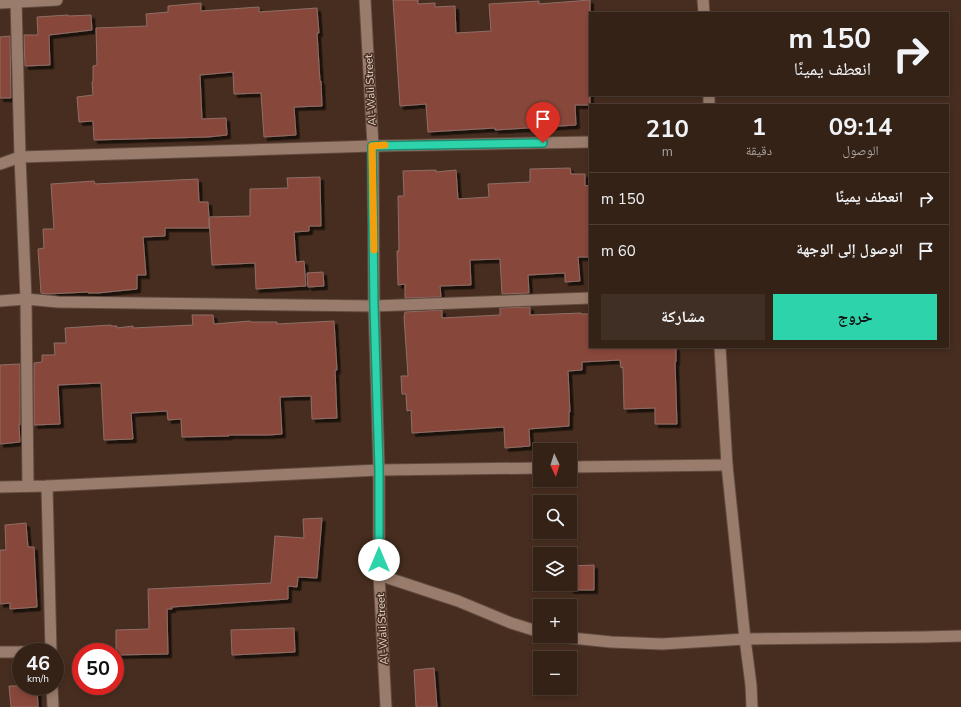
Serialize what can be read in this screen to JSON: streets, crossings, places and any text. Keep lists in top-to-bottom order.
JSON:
{
  "streets": {
    "street": ["Al-Wali Street"]
  },
  "north": "bottom",
  "page": {
    "turn": ["150 m", "انعطف يمينًا"],
    "eta": [
      "09:14",
      "الوصول",
      "1",
      "دقيقة",
      "210",
      "m"
    ],
    "list": [
      {
        "name": "انعطف يمينًا",
        "value": "150 m"
      },
      {
        "name": "الوصول إلى الوجهة",
        "value": "60 m"
      }
    ],
    "buttons": ["خروج", "مشاركة"],
    "map_buttons": ["+", "−"],
    "speed": "46 km/h",
    "limit": "50"
  }
}
